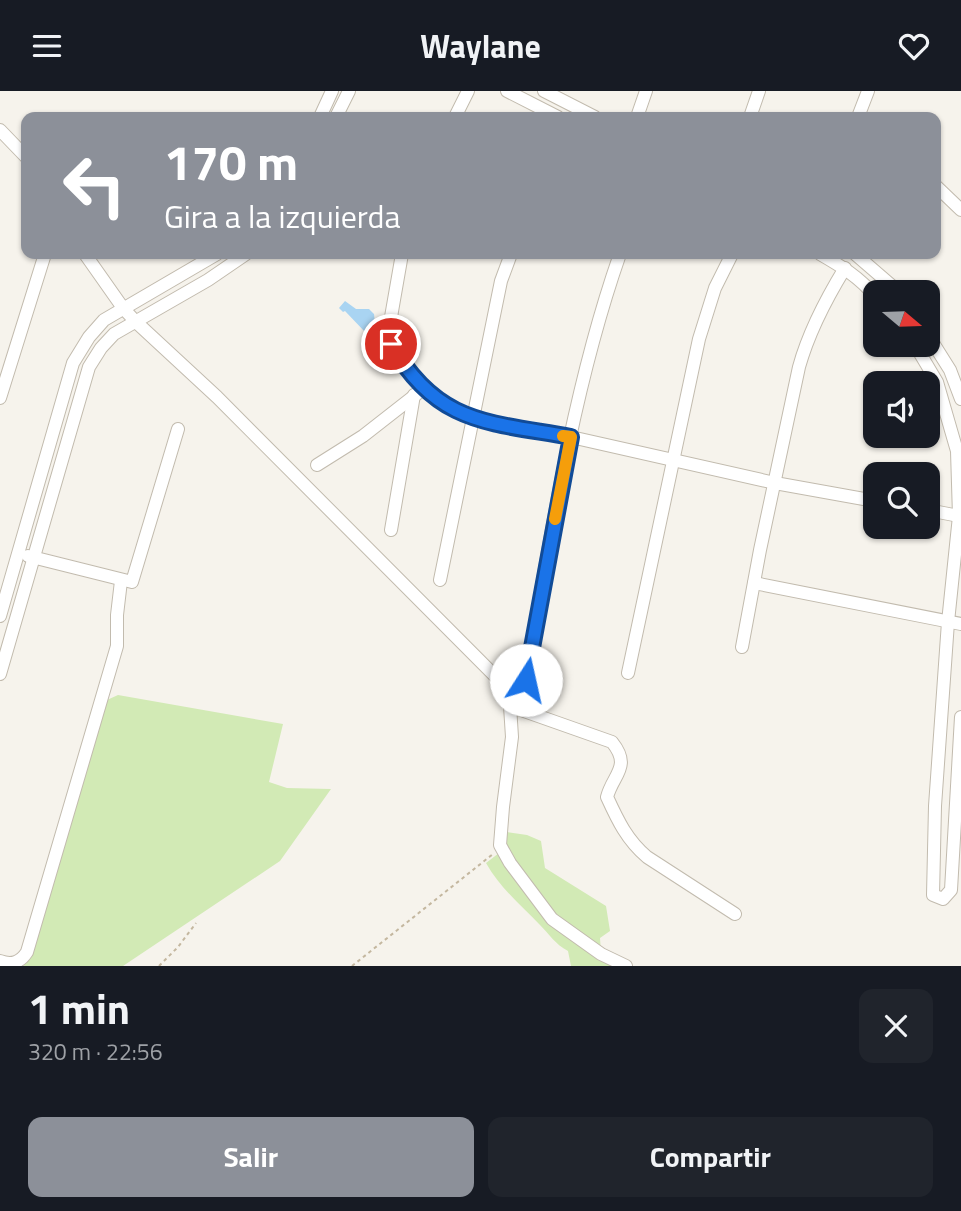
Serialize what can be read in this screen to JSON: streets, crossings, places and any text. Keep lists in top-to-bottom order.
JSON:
{
  "north": "right",
  "page": {
    "header": "Waylane",
    "turn": ["170 m", "Gira a la izquierda"],
    "heading": ["1 min", "320 m · 22:56"],
    "buttons": ["Salir", "Compartir"]
  }
}
